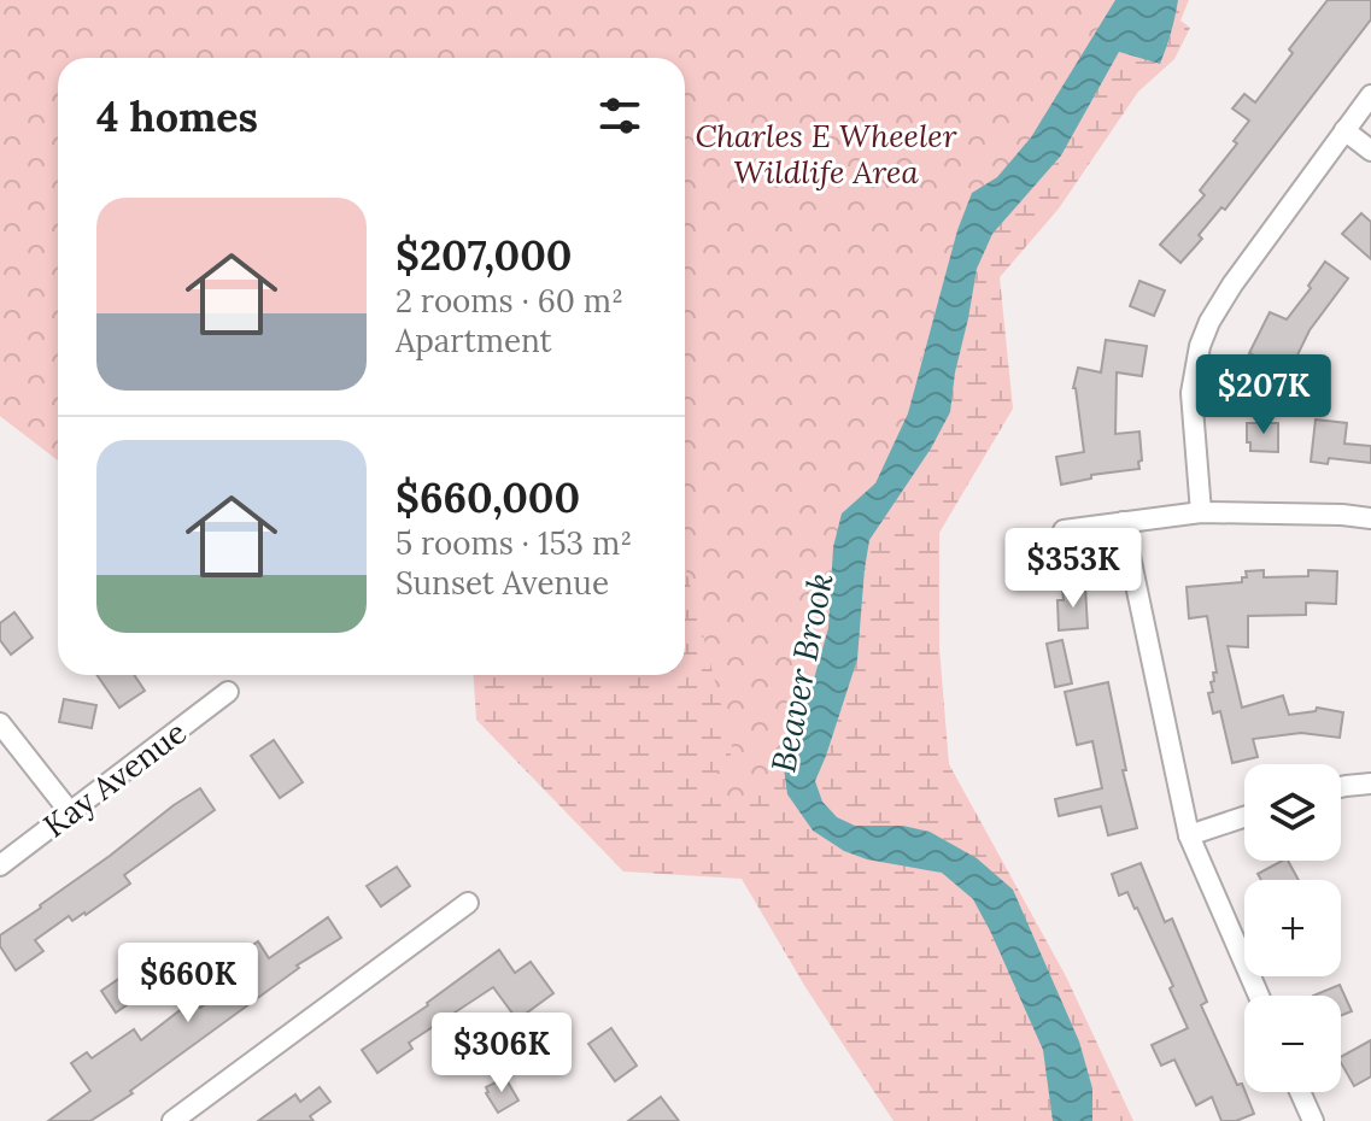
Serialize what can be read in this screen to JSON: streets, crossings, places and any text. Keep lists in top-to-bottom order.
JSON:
{
  "streets": {
    "street": ["Kay Avenue"]
  },
  "water": ["Beaver Brook"],
  "parks": ["Charles E Wheeler Wildlife Area"],
  "page": {
    "heading": "4 homes",
    "list": [
      {
        "name": "$207,000",
        "note": "2 rooms · 60 m² · Apartment"
      },
      {
        "name": "$660,000",
        "note": "5 rooms · 153 m² · Sunset Avenue"
      }
    ],
    "price": [
      "$207K",
      "$353K",
      "$660K",
      "$306K"
    ],
    "map_buttons": ["+", "−"]
  }
}
